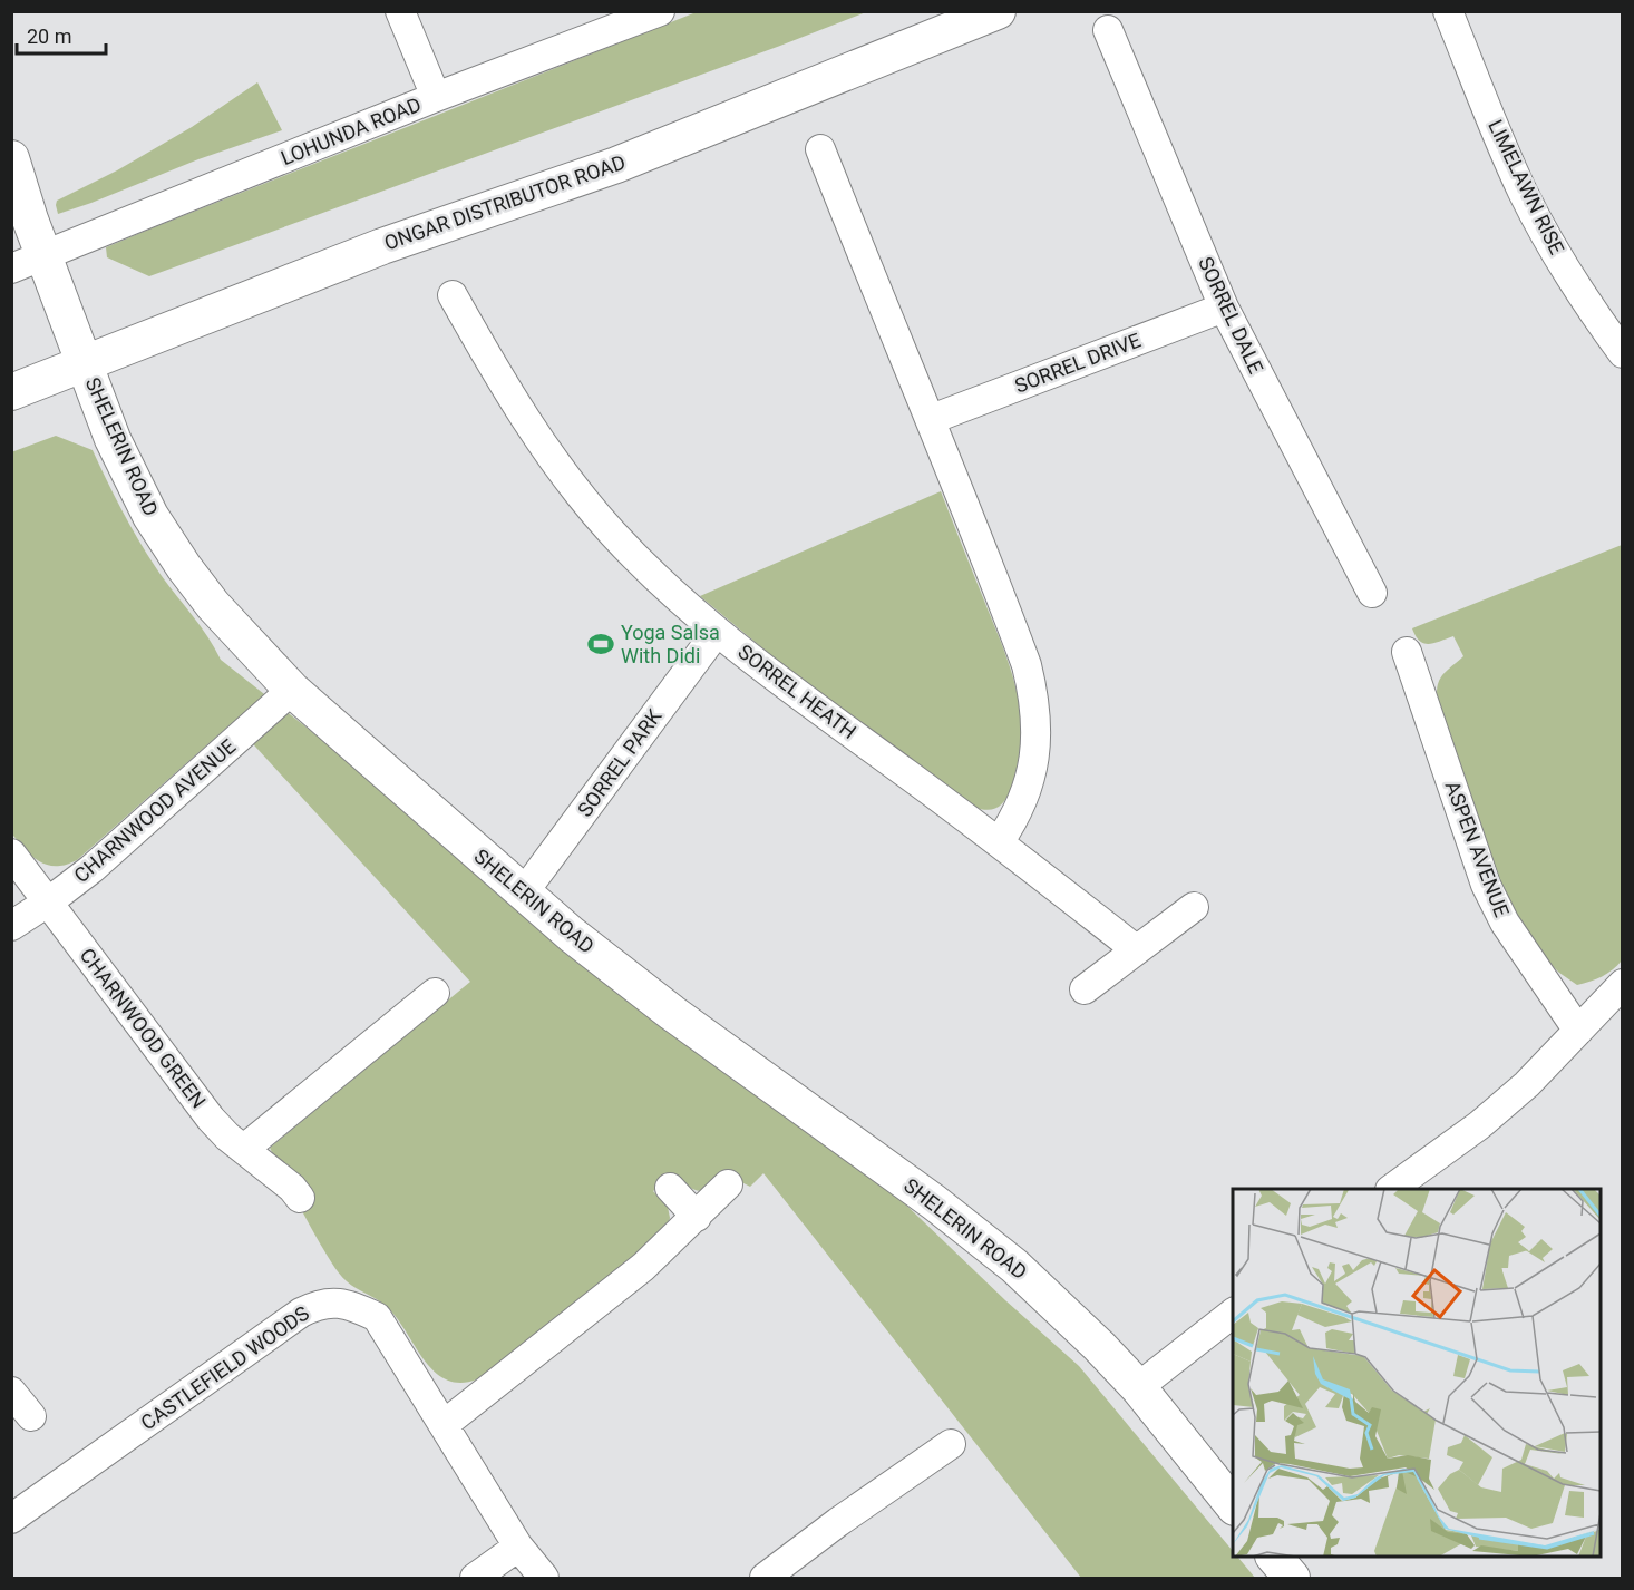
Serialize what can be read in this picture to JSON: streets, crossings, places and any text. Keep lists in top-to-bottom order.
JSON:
{
  "streets": {
    "street": [
      "LOHUNDA ROAD",
      "LIMELAWN RISE",
      "ONGAR DISTRIBUTOR ROAD",
      "SORREL DALE",
      "SORREL DRIVE",
      "SHELERIN ROAD",
      "SORREL HEATH",
      "SORREL PARK",
      "CHARNWOOD AVENUE",
      "ASPEN AVENUE",
      "CHARNWOOD GREEN",
      "CASTLEFIELD WOODS"
    ]
  },
  "crossings": [
    ["LOHUNDA ROAD", "SHELERIN ROAD"],
    ["ONGAR DISTRIBUTOR ROAD", "SHELERIN ROAD"],
    ["SORREL DALE", "SORREL DRIVE"],
    ["SHELERIN ROAD", "SORREL PARK"],
    ["SHELERIN ROAD", "CHARNWOOD AVENUE"],
    ["SORREL HEATH", "SORREL PARK"],
    ["CHARNWOOD AVENUE", "CHARNWOOD GREEN"]
  ],
  "places": {
    "sports": ["Yoga Salsa With Didi"]
  },
  "scale_bar": "20 m"
}
